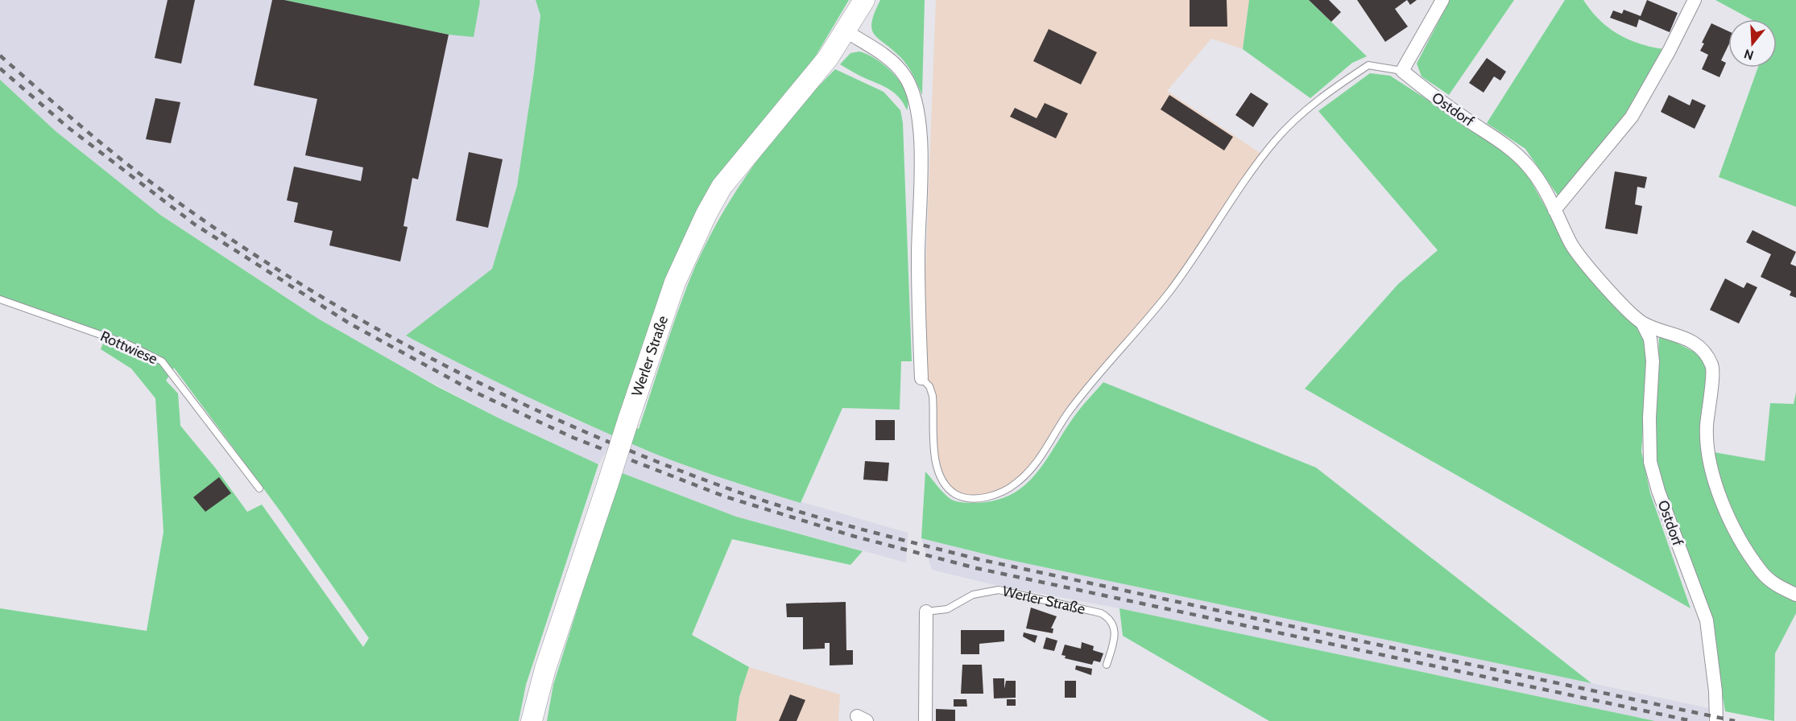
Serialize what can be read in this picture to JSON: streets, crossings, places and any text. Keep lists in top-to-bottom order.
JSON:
{
  "streets": {
    "main road": ["Werler Straße"],
    "street": ["Ostdorf"],
    "lane": ["Rottwiese"]
  },
  "north": "bottom"
}
